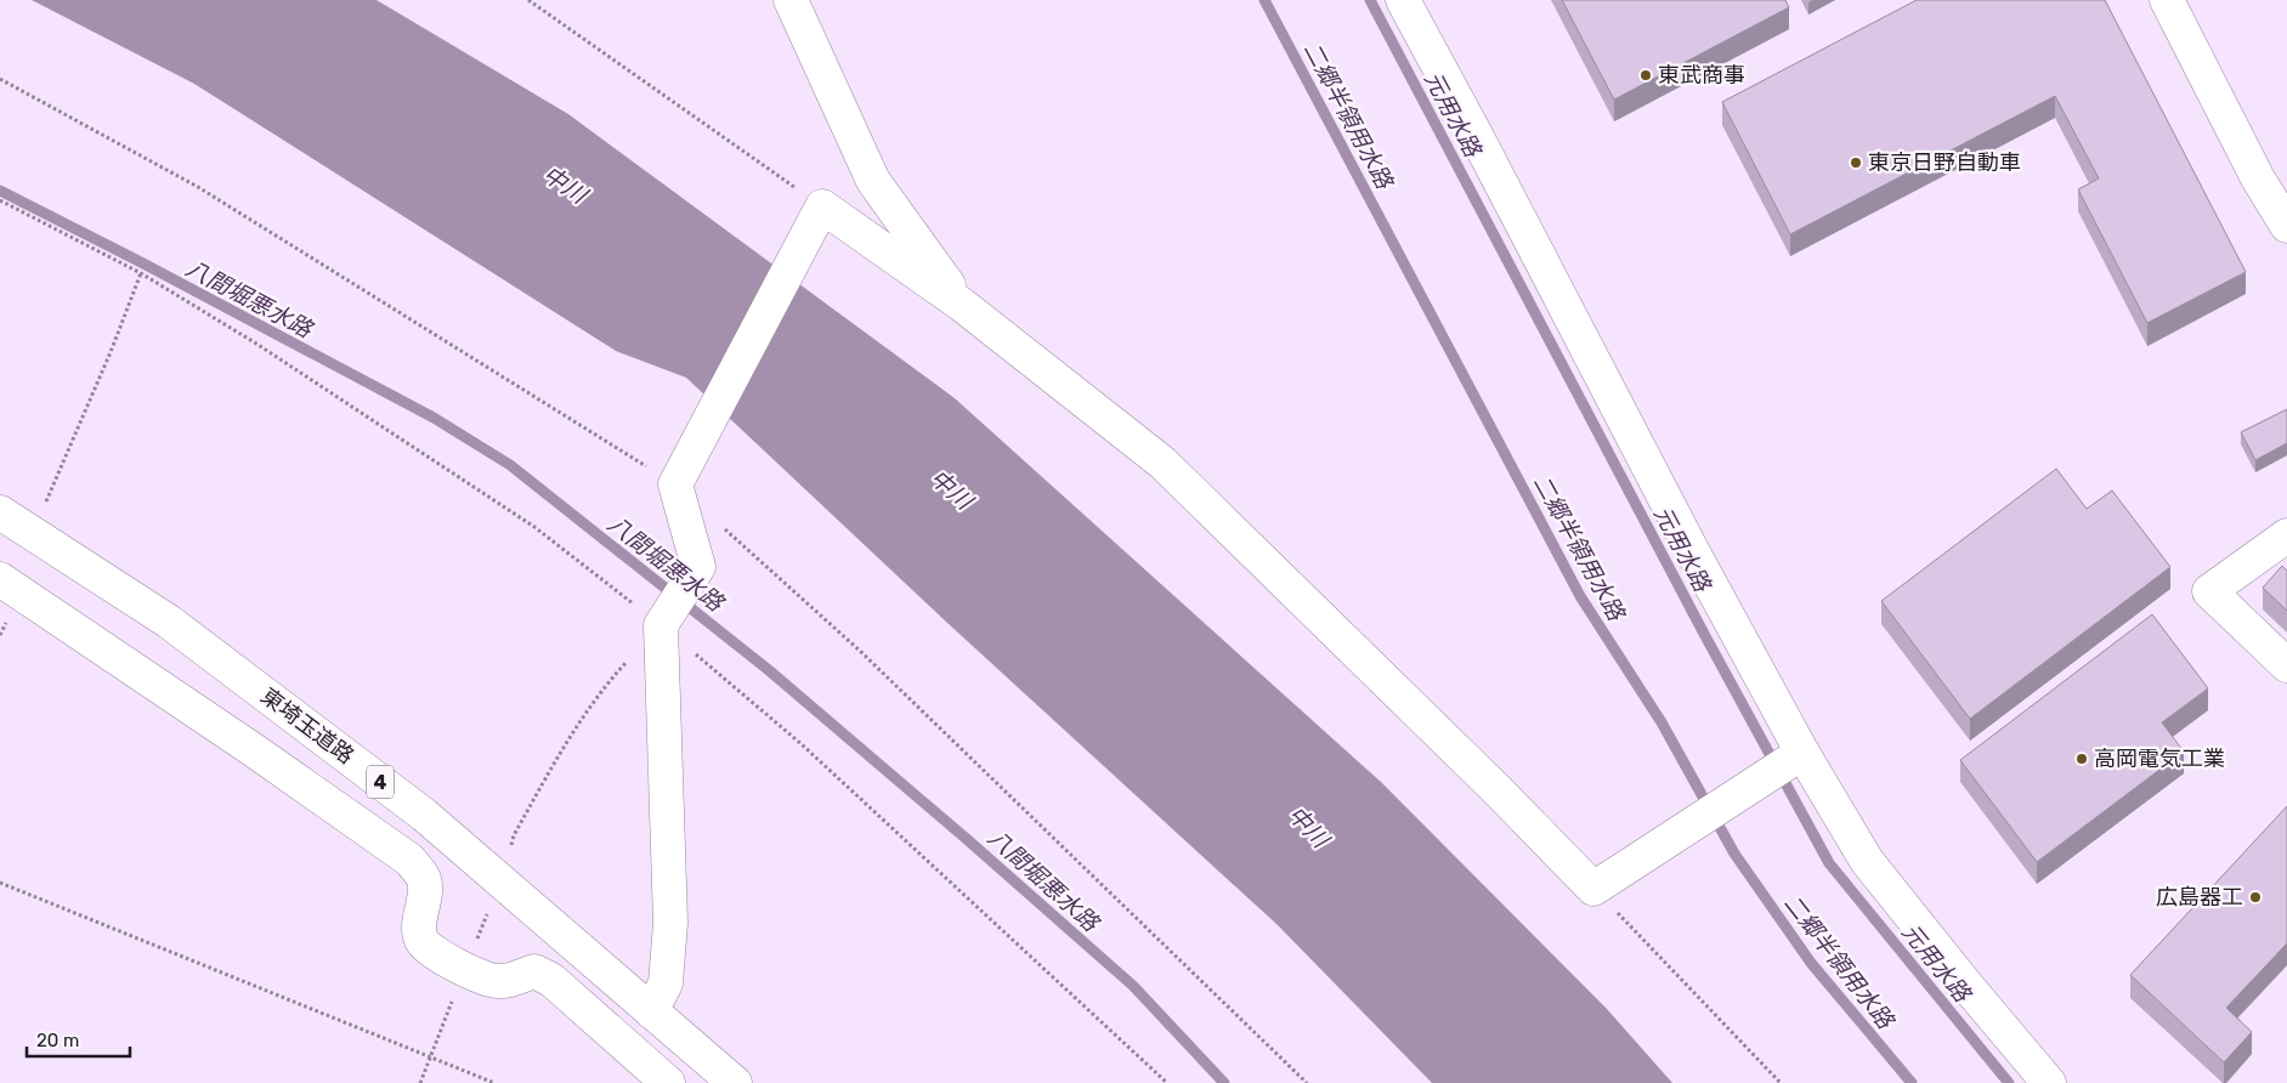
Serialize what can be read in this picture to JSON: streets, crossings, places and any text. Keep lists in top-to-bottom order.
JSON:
{
  "streets": {
    "main road": ["東埼玉道路", "4"]
  },
  "water": [
    "元用水路",
    "二郷半領用水路",
    "中川",
    "八間堀悪水路"
  ],
  "places": [
    "東武商事",
    "東京日野自動車",
    "高岡電気工業",
    "広島器工"
  ],
  "scale_bar": "20 m"
}
